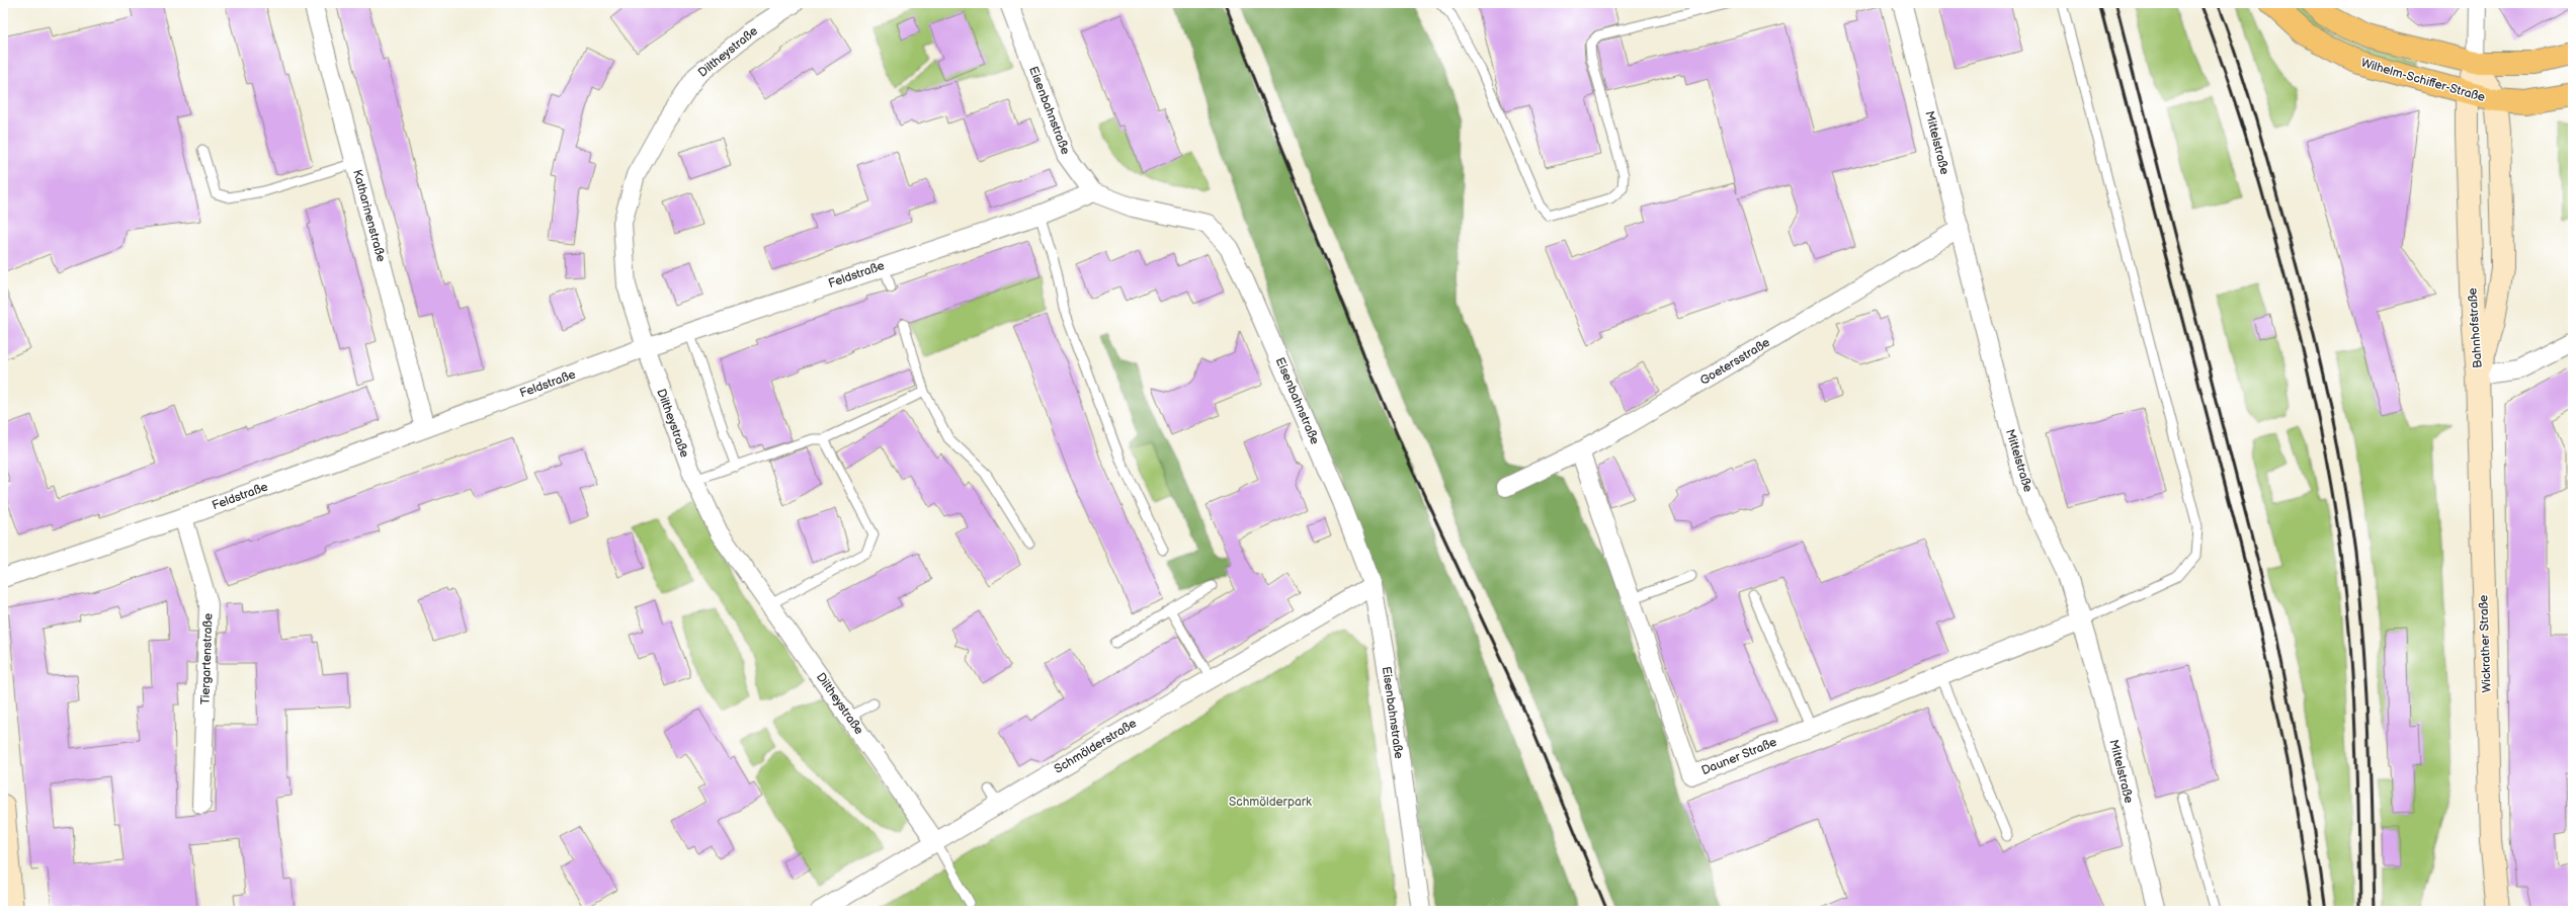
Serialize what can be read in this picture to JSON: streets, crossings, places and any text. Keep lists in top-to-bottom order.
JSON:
{
  "streets": {
    "main road": ["Wilhelm-Schiffer-Straße", "Bahnhofstraße", "Wickrather Straße"],
    "street": [
      "Diltheystraße",
      "Eisenbahnstraße",
      "Mittelstraße",
      "Katharinenstraße",
      "Feldstraße",
      "Goetersstraße",
      "Tiergartenstraße",
      "Schmölderstraße",
      "Dauner Straße"
    ]
  },
  "crossings": [
    ["Diltheystraße", "Feldstraße"],
    ["Diltheystraße", "Schmölderstraße"],
    ["Wilhelm-Schiffer-Straße", "Bahnhofstraße"],
    ["Eisenbahnstraße", "Feldstraße"],
    ["Eisenbahnstraße", "Schmölderstraße"],
    ["Mittelstraße", "Goetersstraße"],
    ["Mittelstraße", "Dauner Straße"],
    ["Katharinenstraße", "Feldstraße"],
    ["Feldstraße", "Tiergartenstraße"],
    ["Bahnhofstraße", "Wickrather Straße"],
    ["Goetersstraße", "Dauner Straße"]
  ],
  "parks": ["Schmölderpark"]
}
